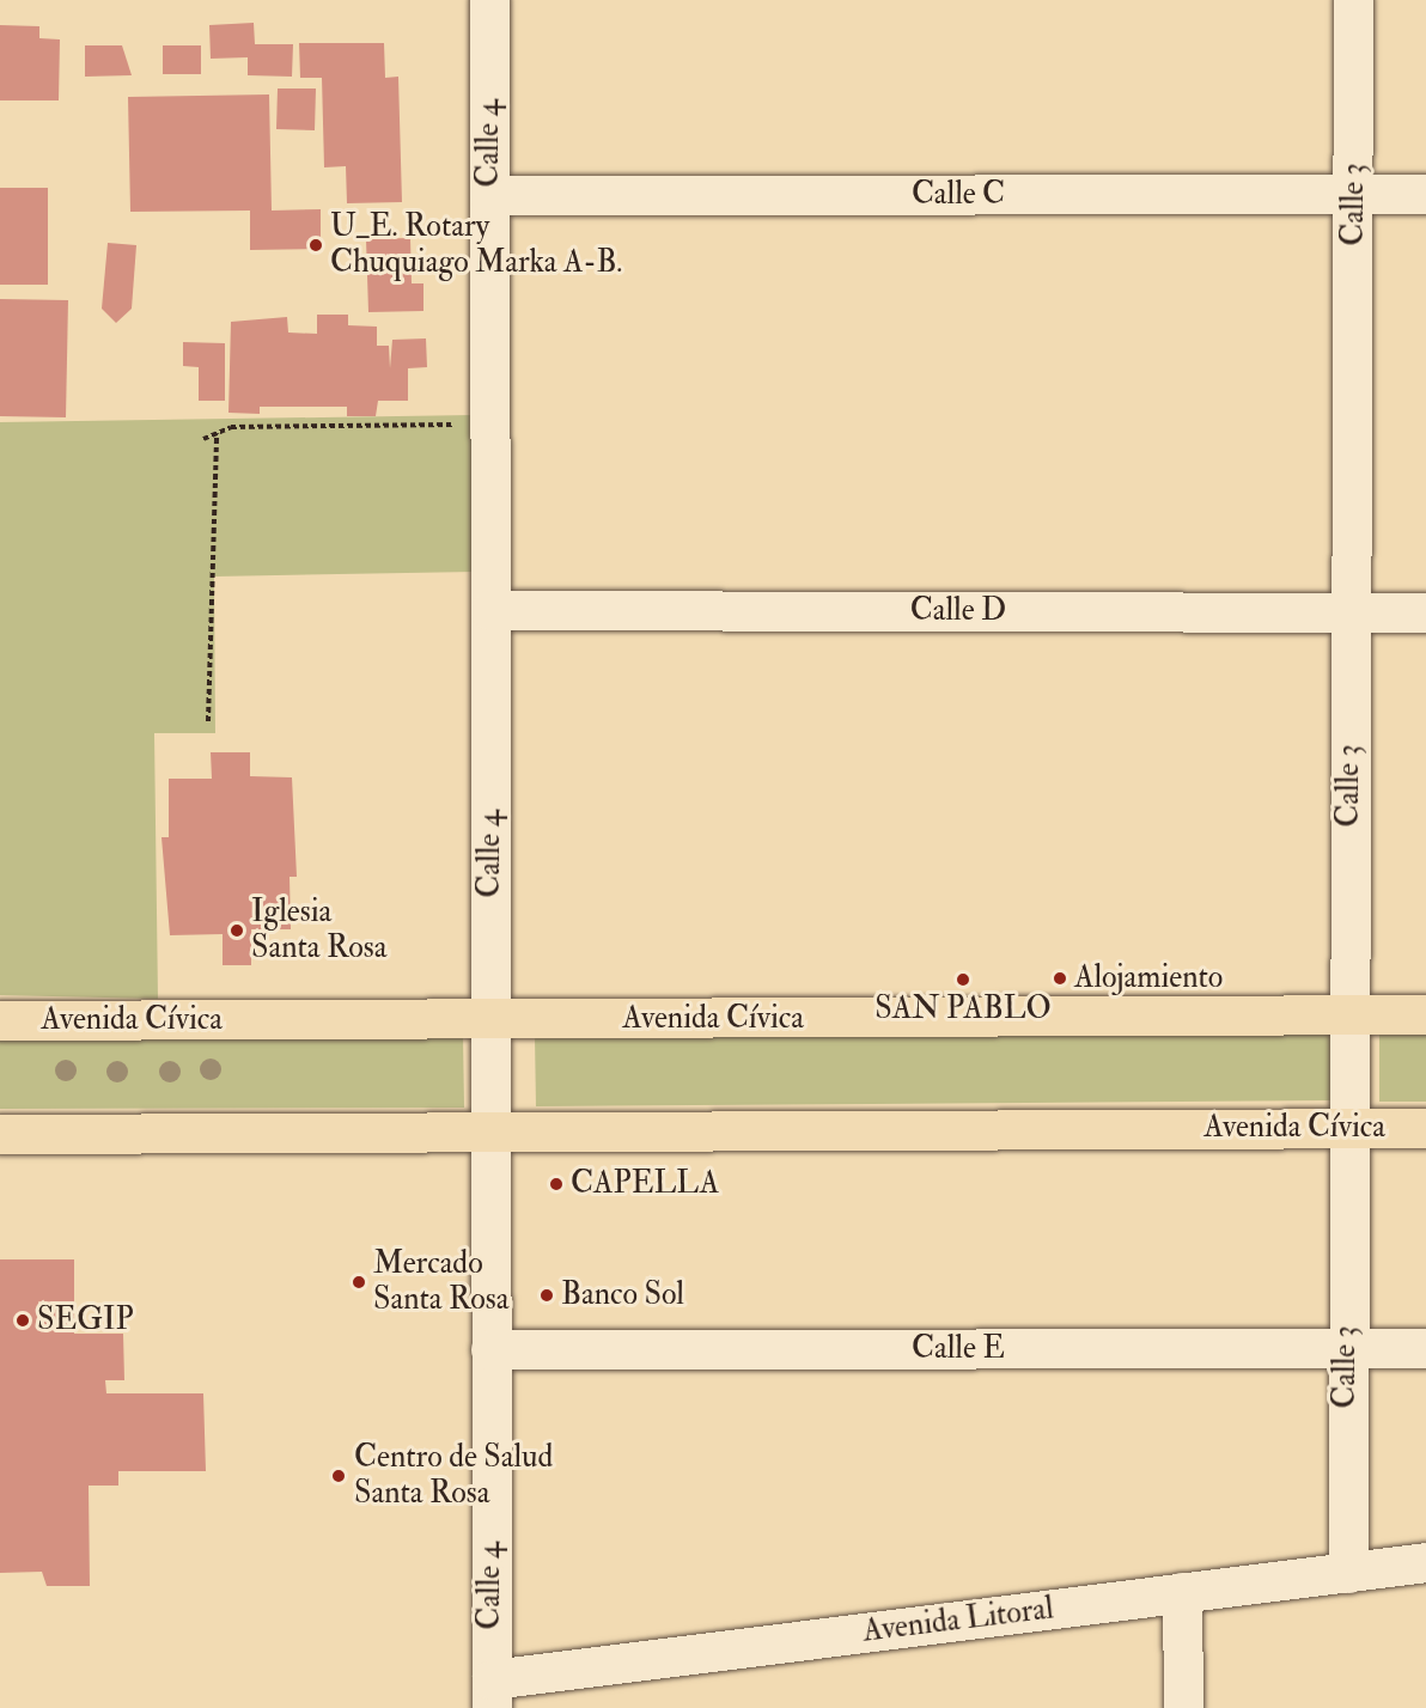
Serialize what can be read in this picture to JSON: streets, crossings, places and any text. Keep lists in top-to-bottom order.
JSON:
{
  "streets": {
    "main road": ["Avenida Cívica"],
    "street": [
      "Calle 4",
      "Calle C",
      "Calle 3",
      "Calle D",
      "Calle E",
      "Avenida Litoral"
    ]
  },
  "crossings": [
    ["Calle 4", "Calle C"],
    ["Calle 4", "Calle D"],
    ["Calle 4", "Avenida Cívica"],
    ["Calle 4", "Calle E"],
    ["Calle 4", "Avenida Litoral"],
    ["Calle C", "Calle 3"],
    ["Calle 3", "Calle D"],
    ["Calle 3", "Avenida Cívica"],
    ["Calle 3", "Calle E"],
    ["Calle 3", "Avenida Litoral"]
  ],
  "places": [
    "U_E. Rotary Chuquiago Marka A-B.",
    "Iglesia Santa Rosa",
    "Alojamiento",
    "SAN PABLO",
    "CAPELLA",
    "Mercado Santa Rosa",
    "Banco Sol",
    "SEGIP",
    "Centro de Salud Santa Rosa"
  ]
}
